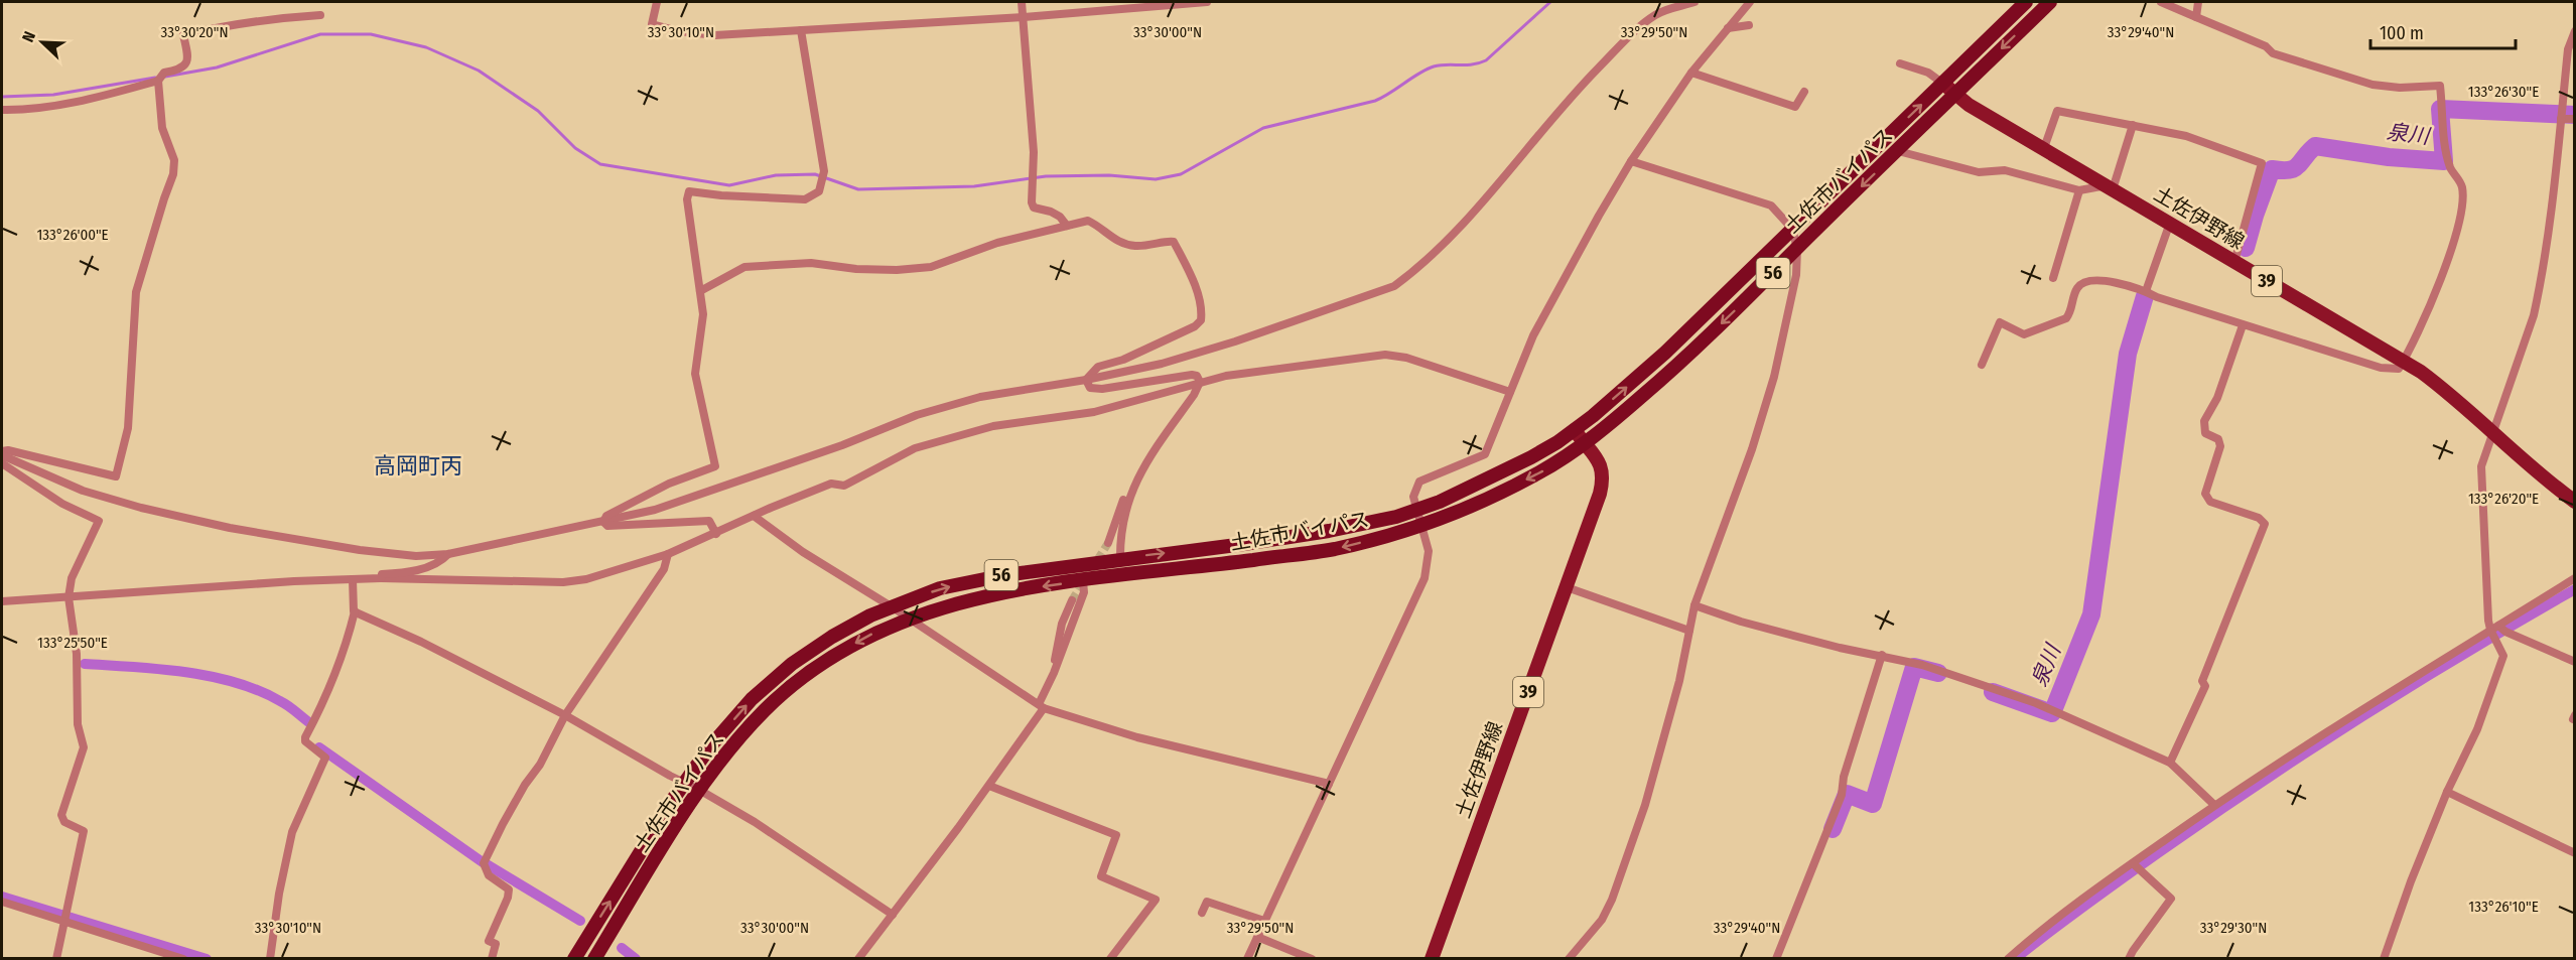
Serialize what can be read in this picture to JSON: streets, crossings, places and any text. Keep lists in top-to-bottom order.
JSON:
{
  "streets": {
    "highway": ["土佐市バイパス", "56"],
    "main road": ["土佐伊野線", "39"]
  },
  "crossings": [
    ["土佐市バイパス", "土佐伊野線"]
  ],
  "districts": ["高岡町丙"],
  "water": ["泉川"],
  "scale_bar": "100 m",
  "north": "top left",
  "coordinates": [
    "33°30'20\"N",
    "33°30'00\"N",
    "33°30'10\"N",
    "33°29'50\"N",
    "33°29'40\"N",
    "133°26'30\"E",
    "133°26'00\"E",
    "133°26'20\"E",
    "133°25'50\"E",
    "133°26'10\"E",
    "33°29'30\"N"
  ]
}
